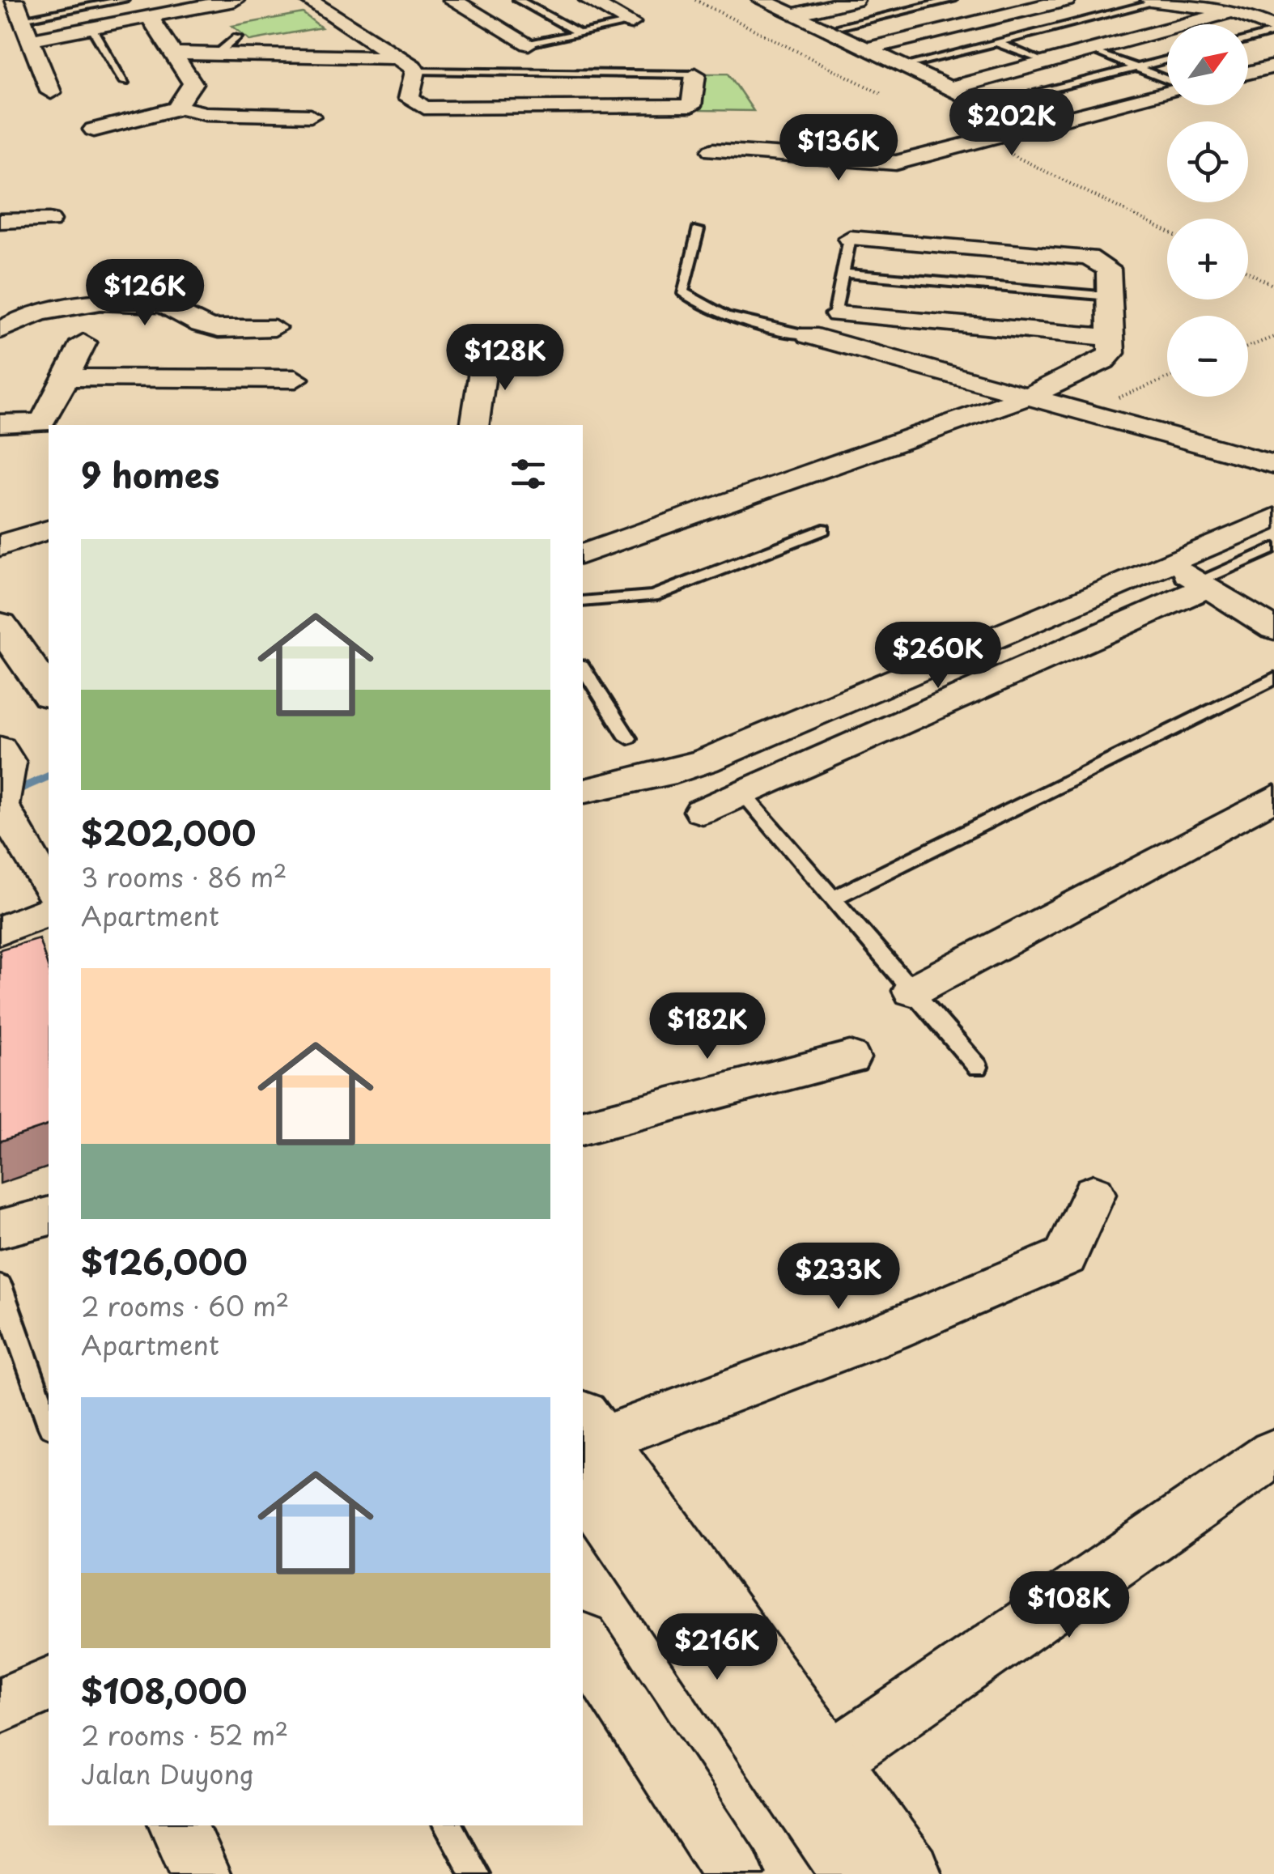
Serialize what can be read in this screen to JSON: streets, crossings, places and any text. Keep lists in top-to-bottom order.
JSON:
{
  "north": "top right",
  "page": {
    "map_buttons": ["+", "−"],
    "price": [
      "$202K",
      "$136K",
      "$126K",
      "$128K",
      "$260K",
      "$182K",
      "$233K",
      "$108K",
      "$216K"
    ],
    "heading": "9 homes",
    "list": [
      {
        "name": "$202,000",
        "note": "3 rooms · 86 m² · Apartment"
      },
      {
        "name": "$126,000",
        "note": "2 rooms · 60 m² · Apartment"
      },
      {
        "name": "$108,000",
        "note": "2 rooms · 52 m² · Jalan Duyong"
      }
    ]
  }
}
